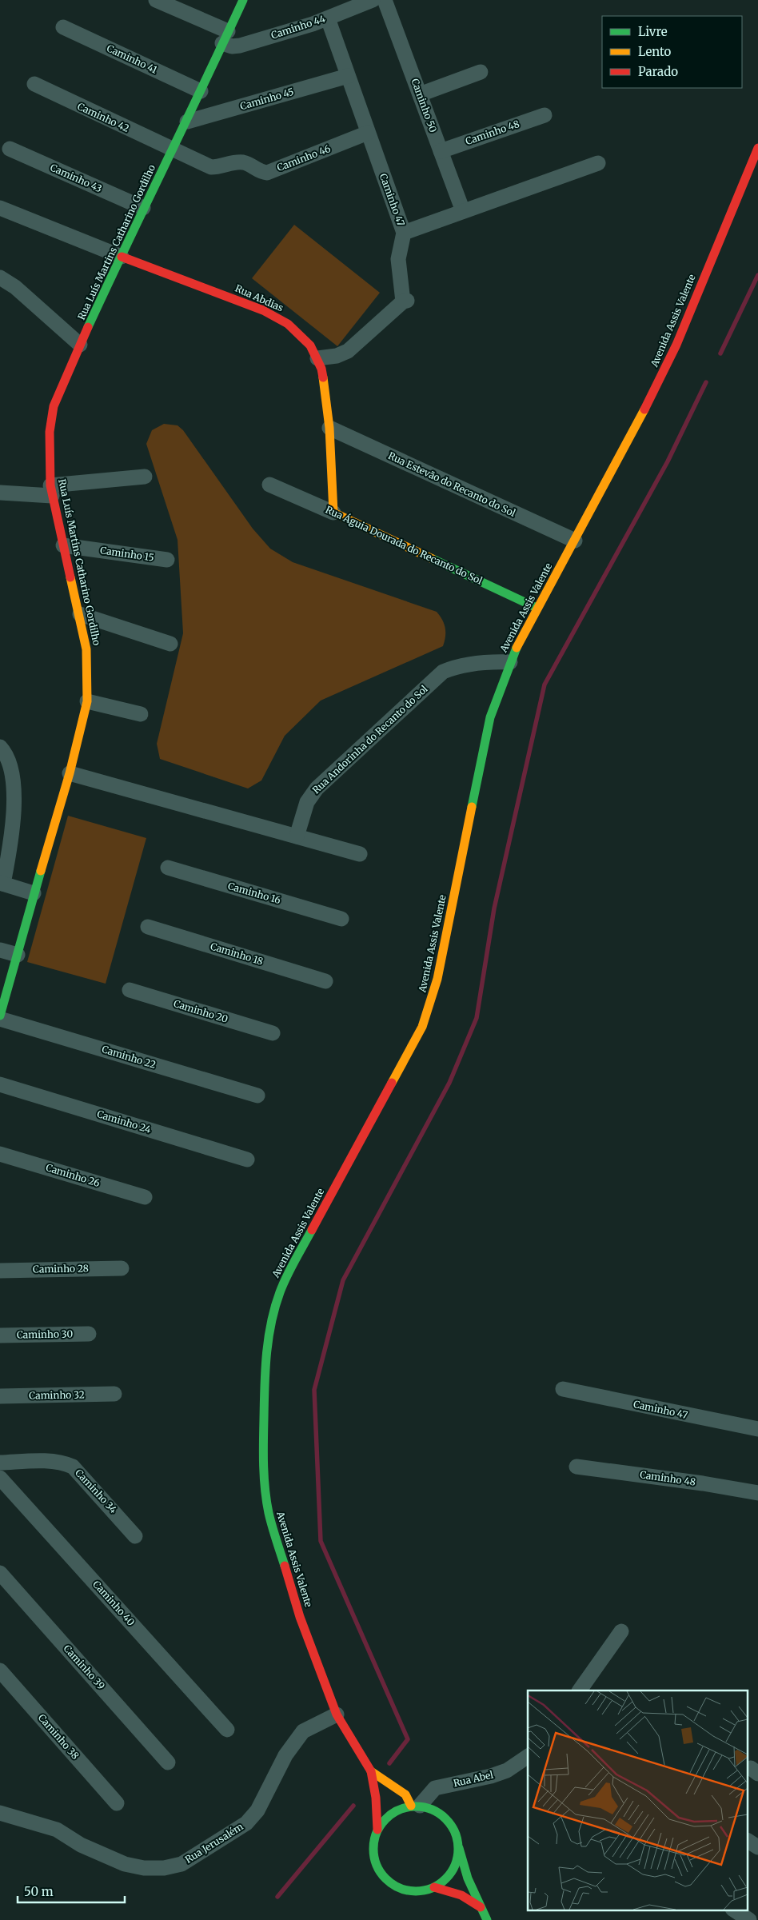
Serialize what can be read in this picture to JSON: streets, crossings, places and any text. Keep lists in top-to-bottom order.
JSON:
{
  "streets": {
    "main road": [
      "Rua Luís Martins Catharino Gordilho",
      "Rua Abdias",
      "Avenida Assis Valente",
      "Rua Águia Dourada do Recanto do Sol"
    ],
    "street": [
      "Caminho 44",
      "Caminho 41",
      "Caminho 45",
      "Caminho 50",
      "Caminho 42",
      "Caminho 48",
      "Caminho 46",
      "Caminho 43",
      "Caminho 47",
      "Rua Estevão do Recanto do Sol",
      "Caminho 15",
      "Rua Andorinha do Recanto do Sol",
      "Caminho 16",
      "Caminho 18",
      "Caminho 20",
      "Caminho 22",
      "Caminho 24",
      "Caminho 26",
      "Caminho 28",
      "Caminho 30",
      "Caminho 32",
      "Caminho 34",
      "Caminho 40",
      "Caminho 39",
      "Caminho 38",
      "Rua Abel",
      "Rua Jerusalém"
    ]
  },
  "crossings": [
    ["Caminho 44", "Caminho 47"],
    ["Caminho 44", "Rua Luís Martins Catharino Gordilho"],
    ["Caminho 41", "Rua Luís Martins Catharino Gordilho"],
    ["Caminho 45", "Caminho 47"],
    ["Caminho 45", "Rua Luís Martins Catharino Gordilho"],
    ["Caminho 50", "Caminho 48"],
    ["Caminho 50", "Caminho 47"],
    ["Caminho 42", "Caminho 46"],
    ["Caminho 42", "Rua Luís Martins Catharino Gordilho"],
    ["Caminho 46", "Caminho 47"],
    ["Caminho 46", "Rua Luís Martins Catharino Gordilho"],
    ["Caminho 43", "Rua Luís Martins Catharino Gordilho"],
    ["Rua Luís Martins Catharino Gordilho", "Rua Abdias"],
    ["Rua Luís Martins Catharino Gordilho", "Caminho 15"],
    ["Rua Luís Martins Catharino Gordilho", "Caminho 22"],
    ["Rua Abdias", "Rua Estevão do Recanto do Sol"],
    ["Rua Abdias", "Rua Águia Dourada do Recanto do Sol"],
    ["Avenida Assis Valente", "Rua Estevão do Recanto do Sol"],
    ["Avenida Assis Valente", "Rua Águia Dourada do Recanto do Sol"],
    ["Avenida Assis Valente", "Rua Andorinha do Recanto do Sol"],
    ["Avenida Assis Valente", "Rua Abel"],
    ["Avenida Assis Valente", "Rua Jerusalém"]
  ],
  "legend": ["Livre", "Lento", "Parado"],
  "scale_bar": "50 m"
}
